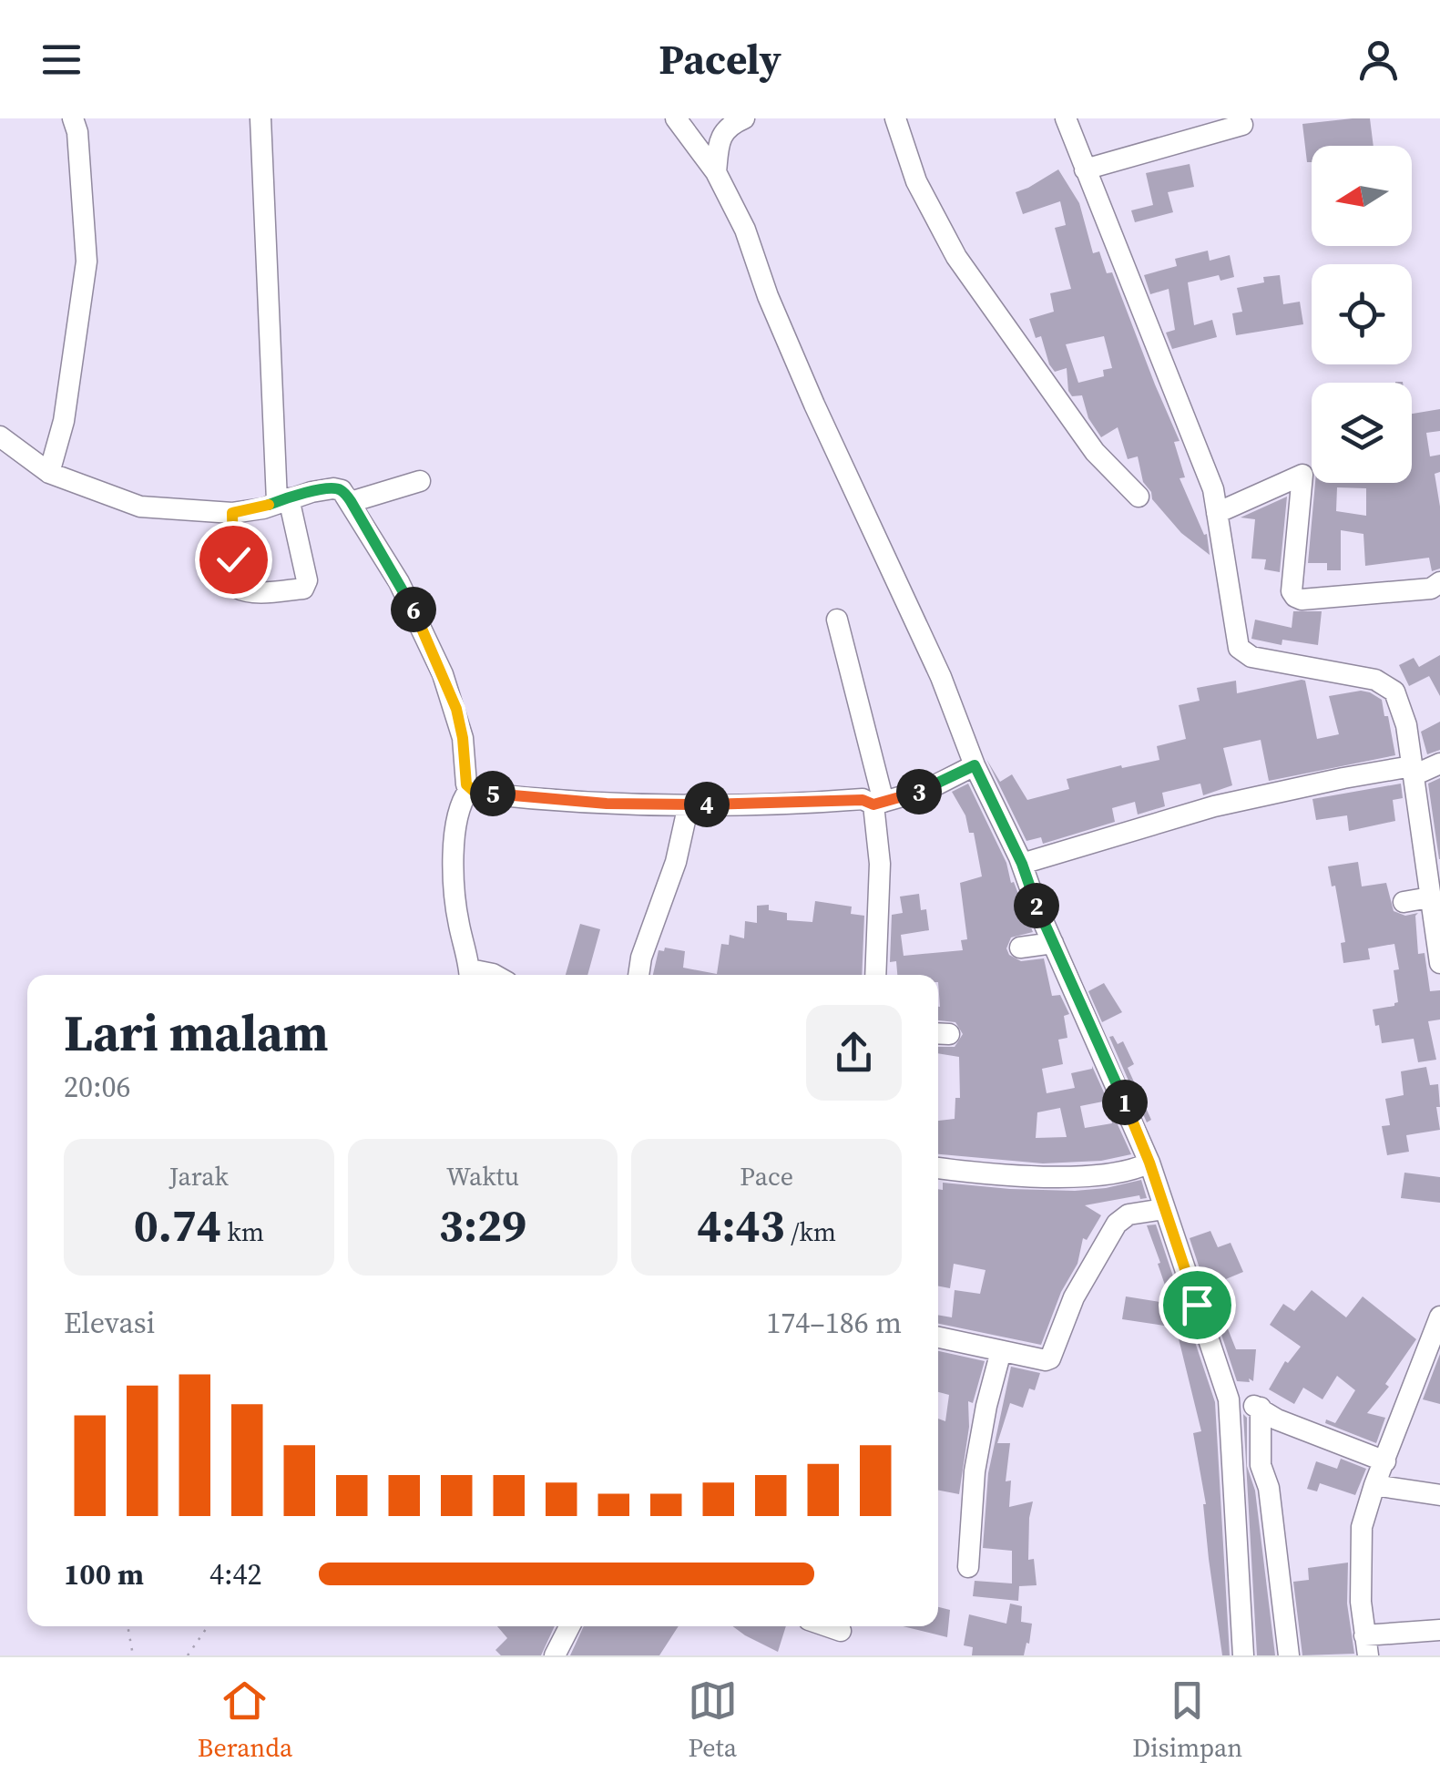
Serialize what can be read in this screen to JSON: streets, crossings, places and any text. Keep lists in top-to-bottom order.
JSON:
{
  "north": "left",
  "page": {
    "header": "Pacely",
    "pins": [
      "6",
      "3",
      "5",
      "4",
      "2",
      "1"
    ],
    "heading": ["Lari malam", "20:06"],
    "stats": [
      ["Jarak", "0.74 km"],
      ["Waktu", "3:29"],
      ["Pace", "4:43 /km"]
    ],
    "chart": ["Elevasi", "174–186 m"],
    "list": [
      {
        "name": "100 m",
        "note": "4:42"
      }
    ],
    "tabs": ["Beranda", "Peta", "Disimpan"]
  }
}
